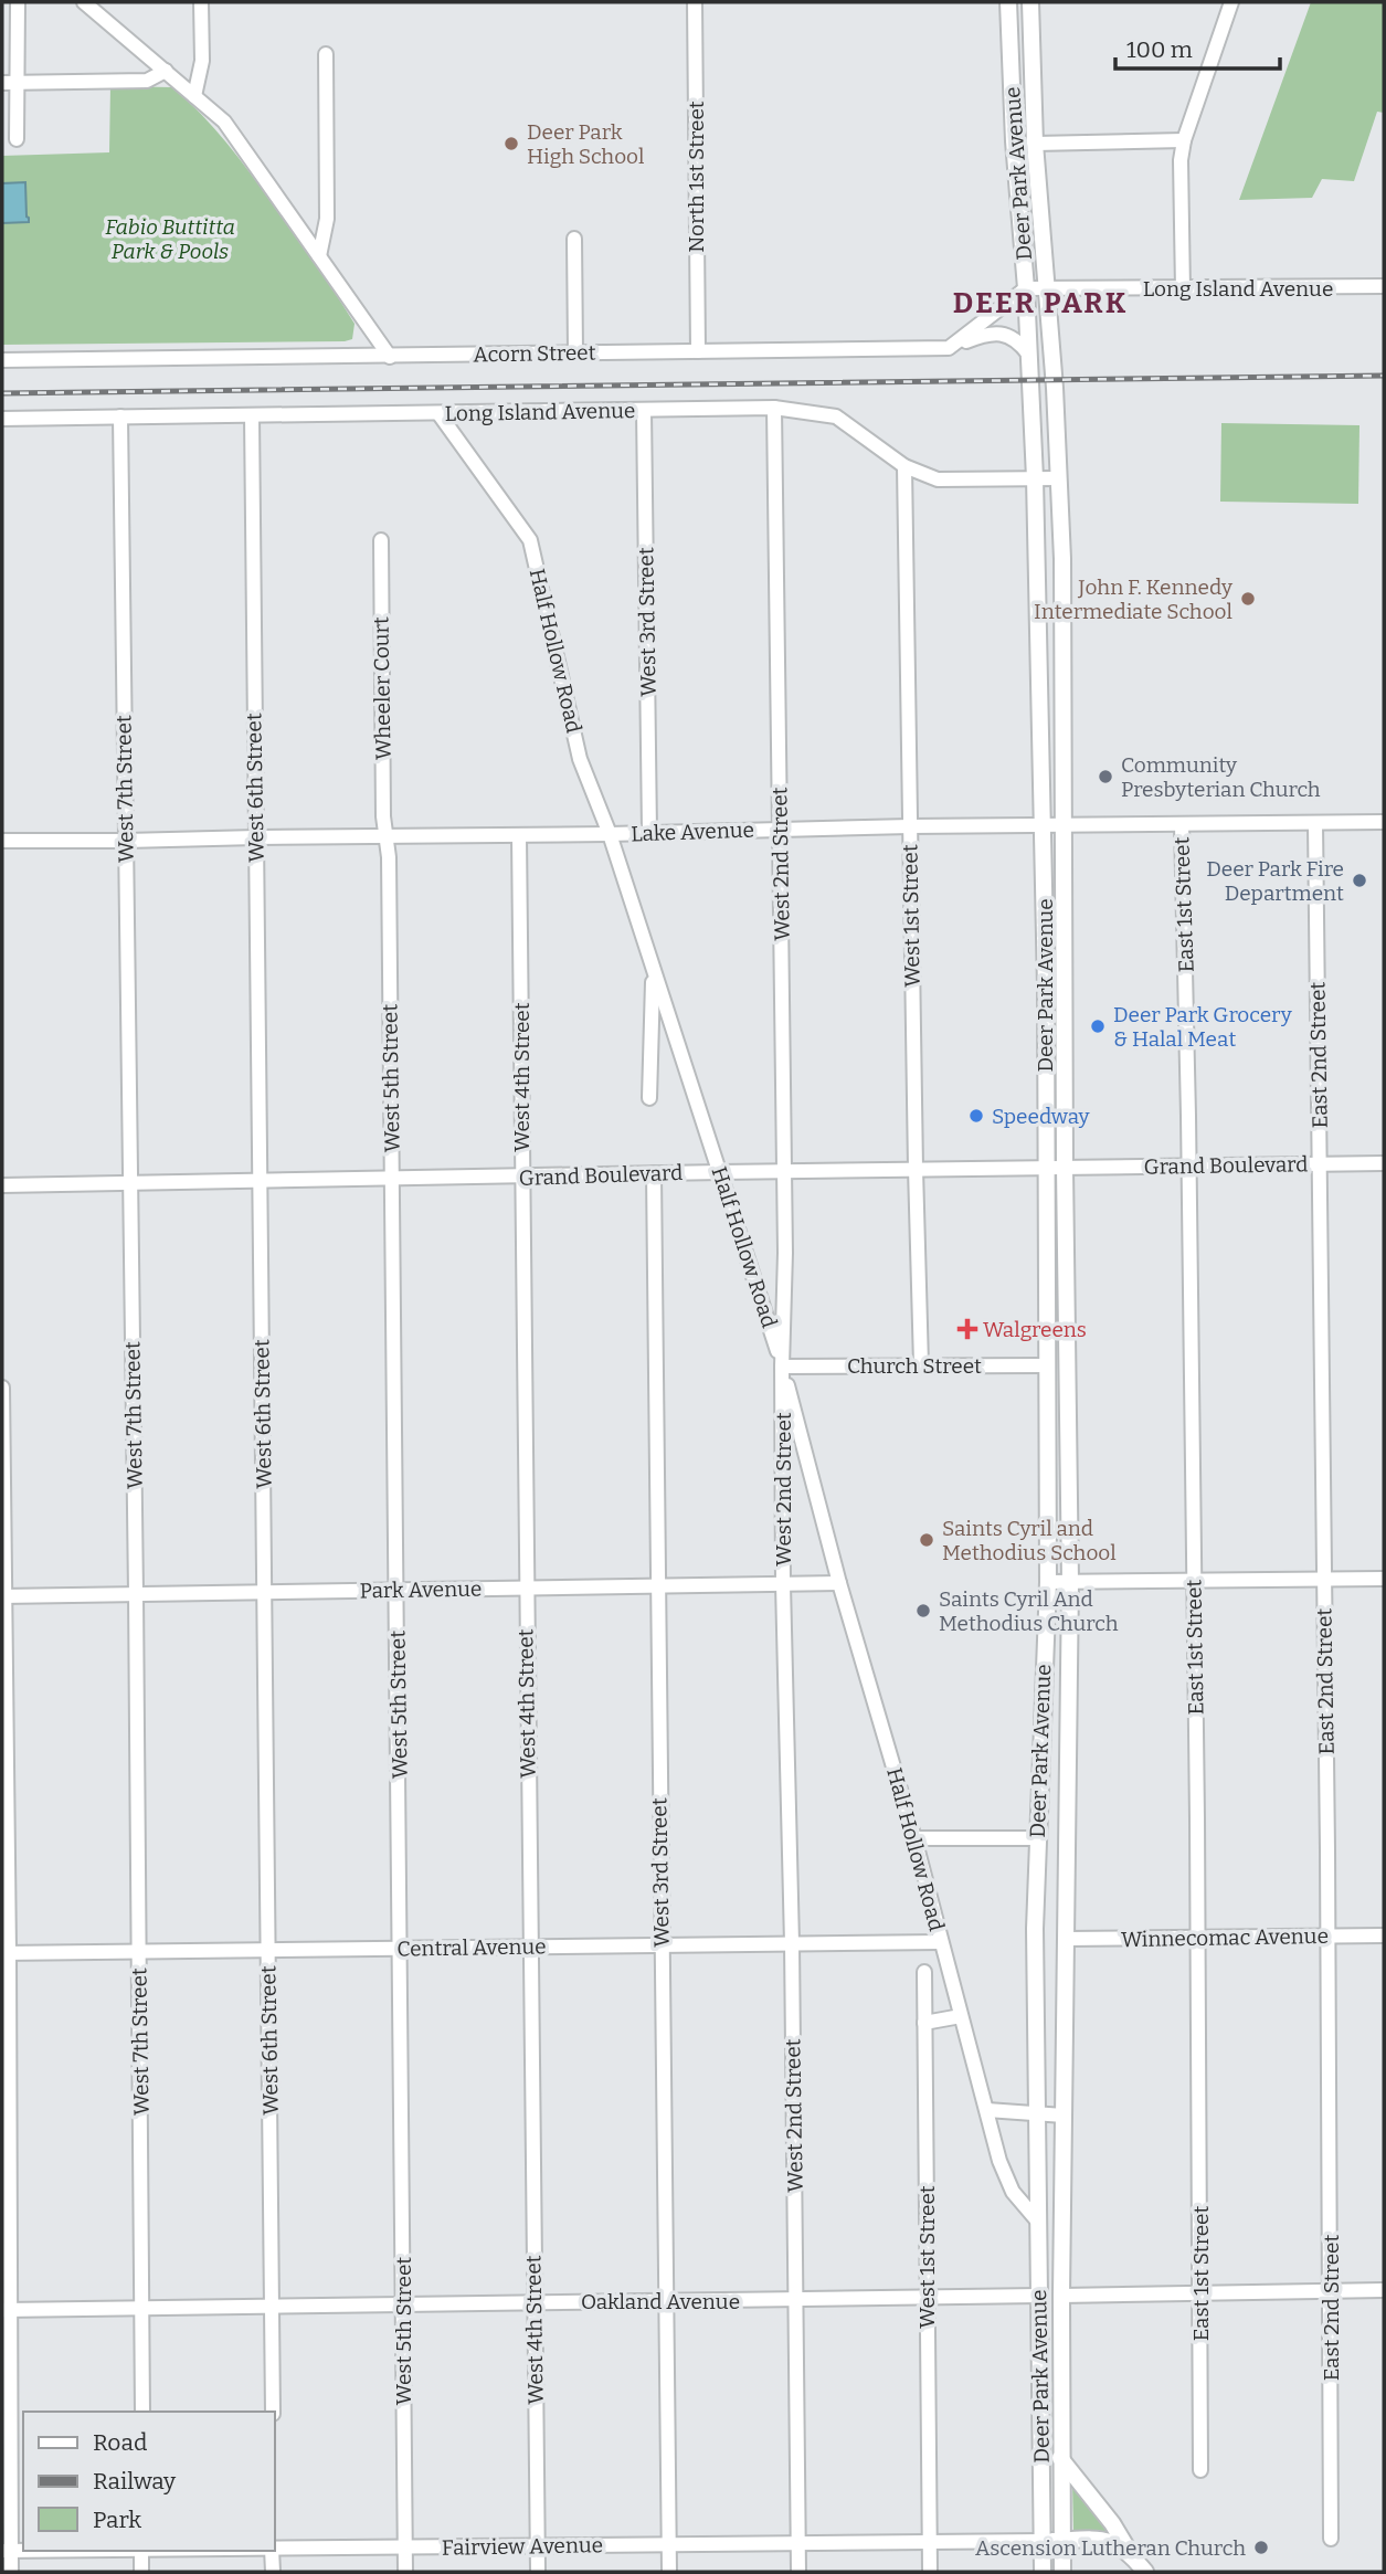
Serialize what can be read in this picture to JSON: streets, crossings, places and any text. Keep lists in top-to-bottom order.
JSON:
{
  "streets": {
    "main road": ["Deer Park Avenue"],
    "street": [
      "North 1st Street",
      "Long Island Avenue",
      "Acorn Street",
      "West 3rd Street",
      "Half Hollow Road",
      "Wheeler Court",
      "West 6th Street",
      "West 7th Street",
      "Lake Avenue",
      "West 2nd Street",
      "East 1st Street",
      "West 1st Street",
      "East 2nd Street",
      "West 4th Street",
      "West 5th Street",
      "Grand Boulevard",
      "Church Street",
      "Park Avenue",
      "Winnecomac Avenue",
      "Central Avenue",
      "Oakland Avenue",
      "Fairview Avenue"
    ]
  },
  "crossings": [
    ["Deer Park Avenue", "Long Island Avenue"],
    ["Deer Park Avenue", "Acorn Street"],
    ["Deer Park Avenue", "Half Hollow Road"],
    ["Deer Park Avenue", "Lake Avenue"],
    ["Deer Park Avenue", "Grand Boulevard"],
    ["Deer Park Avenue", "Church Street"],
    ["Deer Park Avenue", "Winnecomac Avenue"],
    ["Deer Park Avenue", "Oakland Avenue"],
    ["Deer Park Avenue", "Fairview Avenue"],
    ["North 1st Street", "Acorn Street"],
    ["Long Island Avenue", "West 3rd Street"],
    ["Long Island Avenue", "Half Hollow Road"],
    ["Long Island Avenue", "West 6th Street"],
    ["Long Island Avenue", "West 7th Street"],
    ["Long Island Avenue", "West 2nd Street"],
    ["Long Island Avenue", "West 1st Street"],
    ["West 3rd Street", "Lake Avenue"],
    ["West 3rd Street", "Grand Boulevard"],
    ["West 3rd Street", "Park Avenue"],
    ["West 3rd Street", "Central Avenue"],
    ["West 3rd Street", "Oakland Avenue"],
    ["West 3rd Street", "Fairview Avenue"],
    ["Half Hollow Road", "Lake Avenue"],
    ["Half Hollow Road", "West 2nd Street"],
    ["Half Hollow Road", "Grand Boulevard"],
    ["Half Hollow Road", "Church Street"],
    ["Half Hollow Road", "Park Avenue"],
    ["Half Hollow Road", "Central Avenue"],
    ["Wheeler Court", "Lake Avenue"],
    ["Wheeler Court", "West 5th Street"],
    ["West 6th Street", "Lake Avenue"],
    ["West 6th Street", "Grand Boulevard"],
    ["West 6th Street", "Park Avenue"],
    ["West 6th Street", "Central Avenue"],
    ["West 6th Street", "Oakland Avenue"],
    ["West 7th Street", "Lake Avenue"],
    ["West 7th Street", "Grand Boulevard"],
    ["West 7th Street", "Park Avenue"],
    ["West 7th Street", "Central Avenue"],
    ["West 7th Street", "Oakland Avenue"],
    ["Lake Avenue", "West 2nd Street"],
    ["Lake Avenue", "East 1st Street"],
    ["Lake Avenue", "West 1st Street"],
    ["Lake Avenue", "East 2nd Street"],
    ["Lake Avenue", "West 4th Street"],
    ["Lake Avenue", "West 5th Street"],
    ["West 2nd Street", "Grand Boulevard"],
    ["West 2nd Street", "Church Street"],
    ["West 2nd Street", "Park Avenue"],
    ["West 2nd Street", "Central Avenue"],
    ["West 2nd Street", "Oakland Avenue"],
    ["West 2nd Street", "Fairview Avenue"],
    ["East 1st Street", "Grand Boulevard"],
    ["East 1st Street", "Winnecomac Avenue"],
    ["West 1st Street", "Grand Boulevard"],
    ["West 1st Street", "Church Street"],
    ["West 1st Street", "Oakland Avenue"],
    ["West 1st Street", "Fairview Avenue"],
    ["East 2nd Street", "Grand Boulevard"],
    ["East 2nd Street", "Winnecomac Avenue"],
    ["West 4th Street", "Grand Boulevard"],
    ["West 4th Street", "Park Avenue"],
    ["West 4th Street", "Central Avenue"],
    ["West 4th Street", "Oakland Avenue"],
    ["West 4th Street", "Fairview Avenue"],
    ["West 5th Street", "Grand Boulevard"],
    ["West 5th Street", "Park Avenue"],
    ["West 5th Street", "Central Avenue"],
    ["West 5th Street", "Oakland Avenue"],
    ["West 5th Street", "Fairview Avenue"]
  ],
  "districts": ["DEER PARK"],
  "parks": ["Fabio Buttitta Park & Pools"],
  "places": {
    "other": [
      "Deer Park High School",
      "John F. Kennedy Intermediate School",
      "Community Presbyterian Church",
      "Deer Park Fire Department",
      "Deer Park Grocery & Halal Meat",
      "Speedway",
      "Saints Cyril and Methodius School",
      "Saints Cyril And Methodius Church",
      "Ascension Lutheran Church"
    ],
    "health": ["Walgreens"]
  },
  "legend": ["Road", "Railway", "Park"],
  "scale_bar": "100 m"
}
